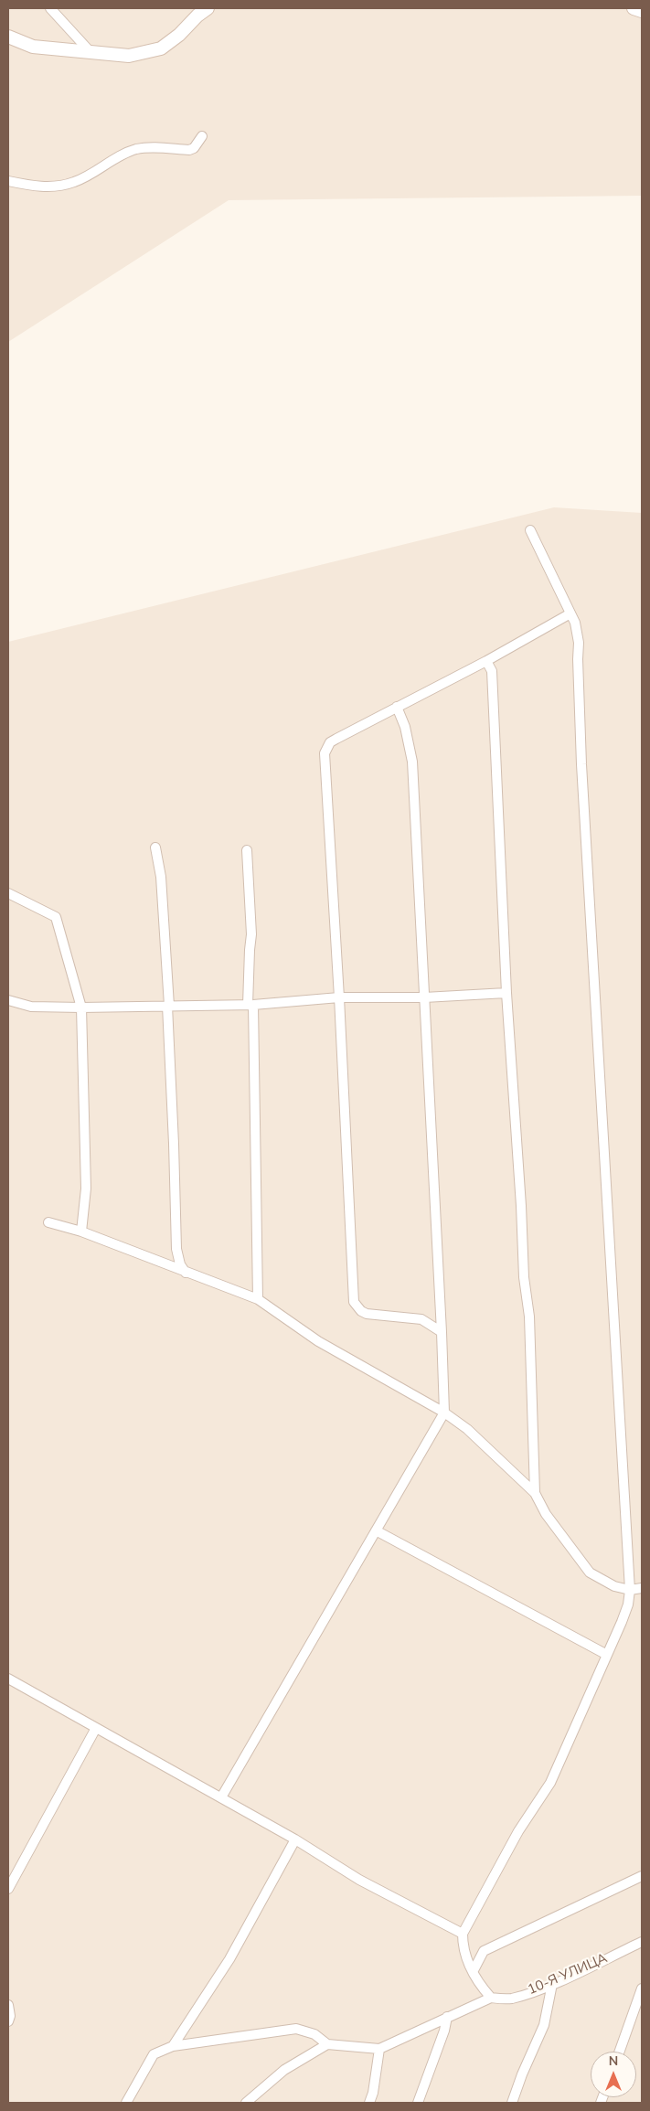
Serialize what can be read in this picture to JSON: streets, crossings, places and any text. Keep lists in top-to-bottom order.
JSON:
{
  "streets": {
    "street": ["10-Я УЛИЦА"]
  },
  "north": "top"
}
